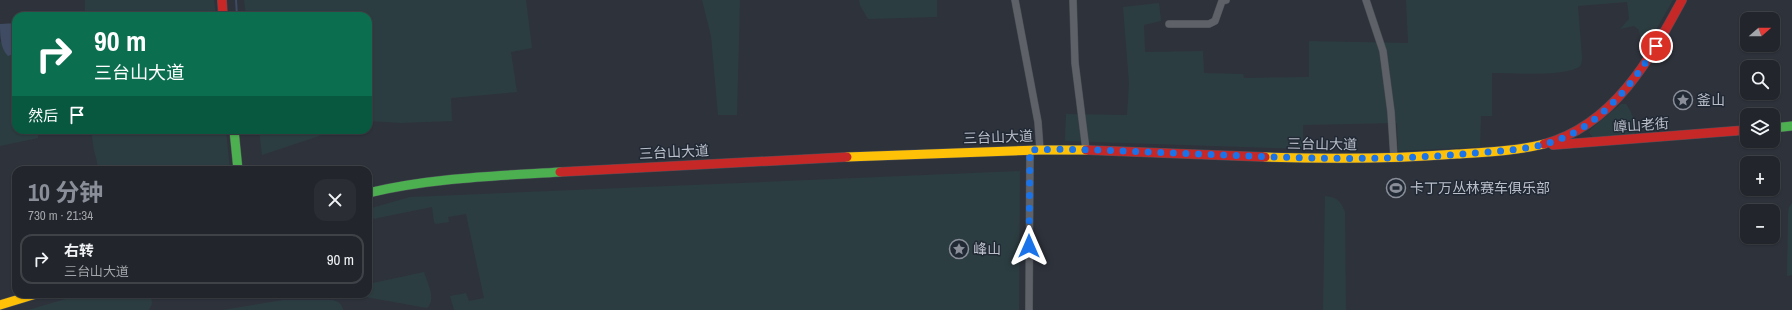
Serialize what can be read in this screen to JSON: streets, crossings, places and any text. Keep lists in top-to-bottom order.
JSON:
{
  "streets": {
    "main road": ["嶂山老街", "三台山大道"]
  },
  "crossings": [
    ["嶂山老街", "三台山大道"]
  ],
  "places": {
    "place": ["釜山", "峰山"],
    "sports": ["卡丁万丛林赛车俱乐部"]
  },
  "north": "right",
  "page": {
    "map_buttons": ["+", "−"],
    "turn": ["90 m", "三台山大道"],
    "then": "然后",
    "heading": ["10 分钟", "730 m · 21:34"],
    "list": [
      {
        "name": "右转",
        "note": "三台山大道",
        "value": "90 m"
      }
    ]
  }
}
